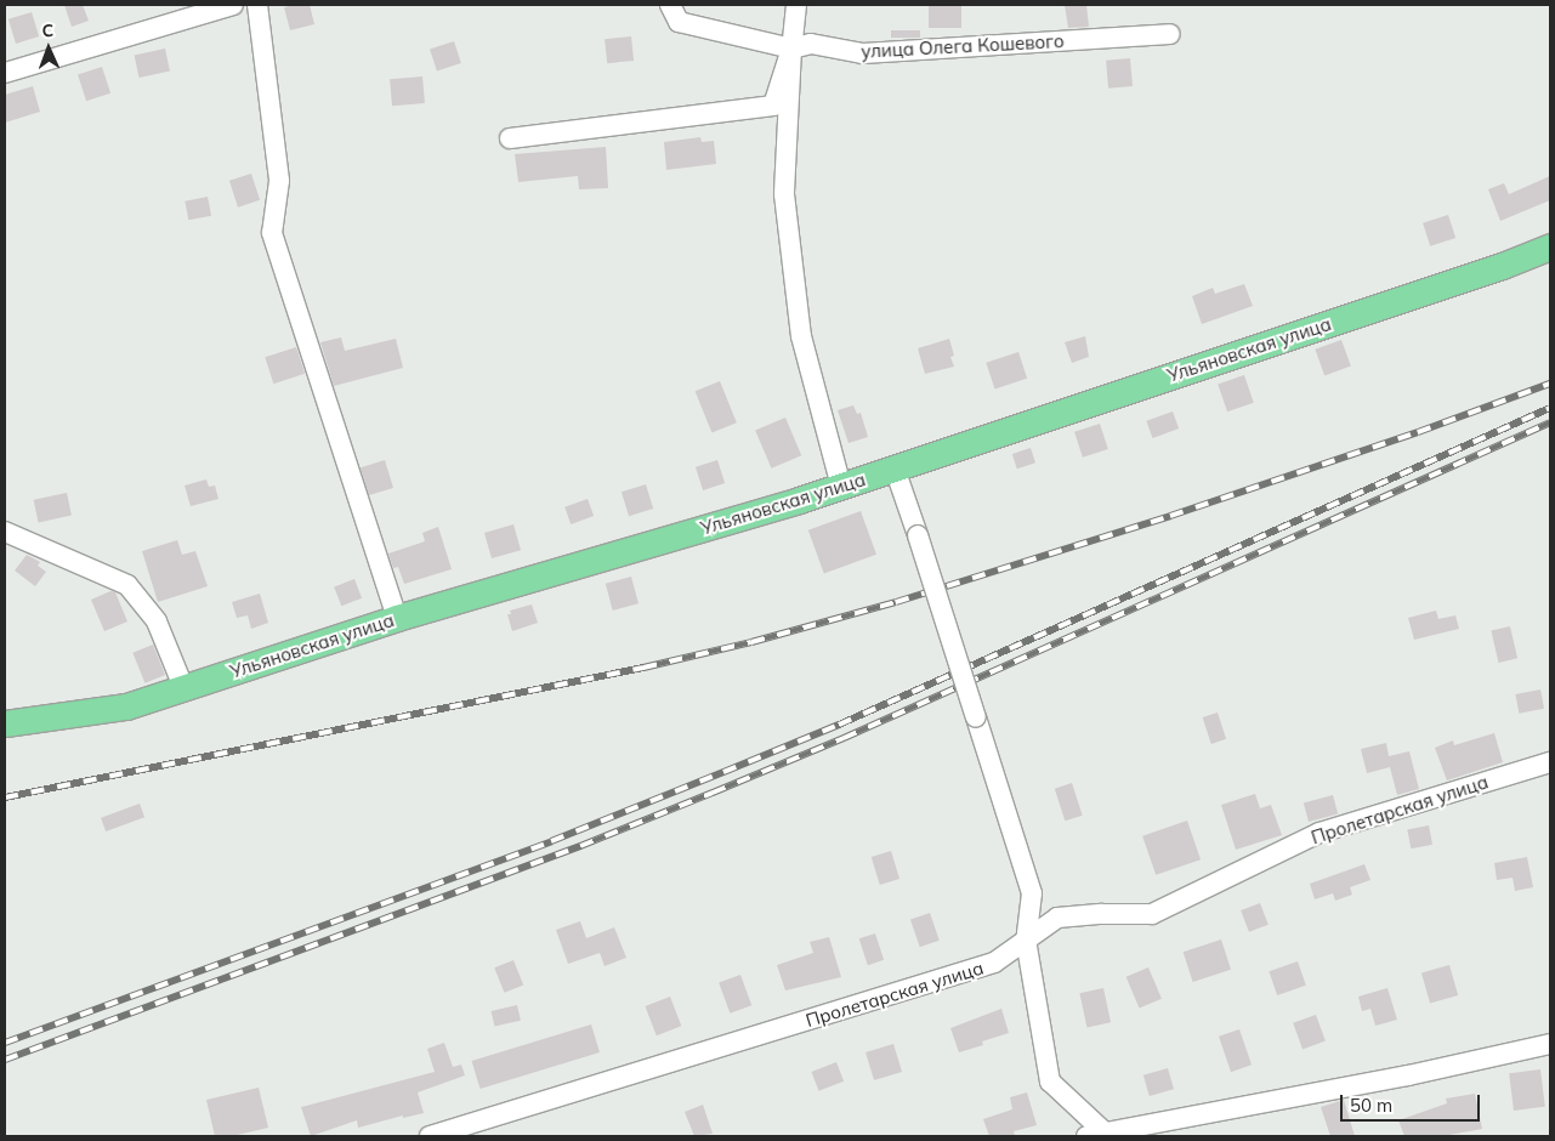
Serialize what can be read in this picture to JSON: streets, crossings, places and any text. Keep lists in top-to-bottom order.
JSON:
{
  "streets": {
    "main road": ["Ульяновская улица"],
    "street": ["улица Олега Кошевого", "Пролетарская улица"]
  },
  "scale_bar": "50 m",
  "north": "top"
}
